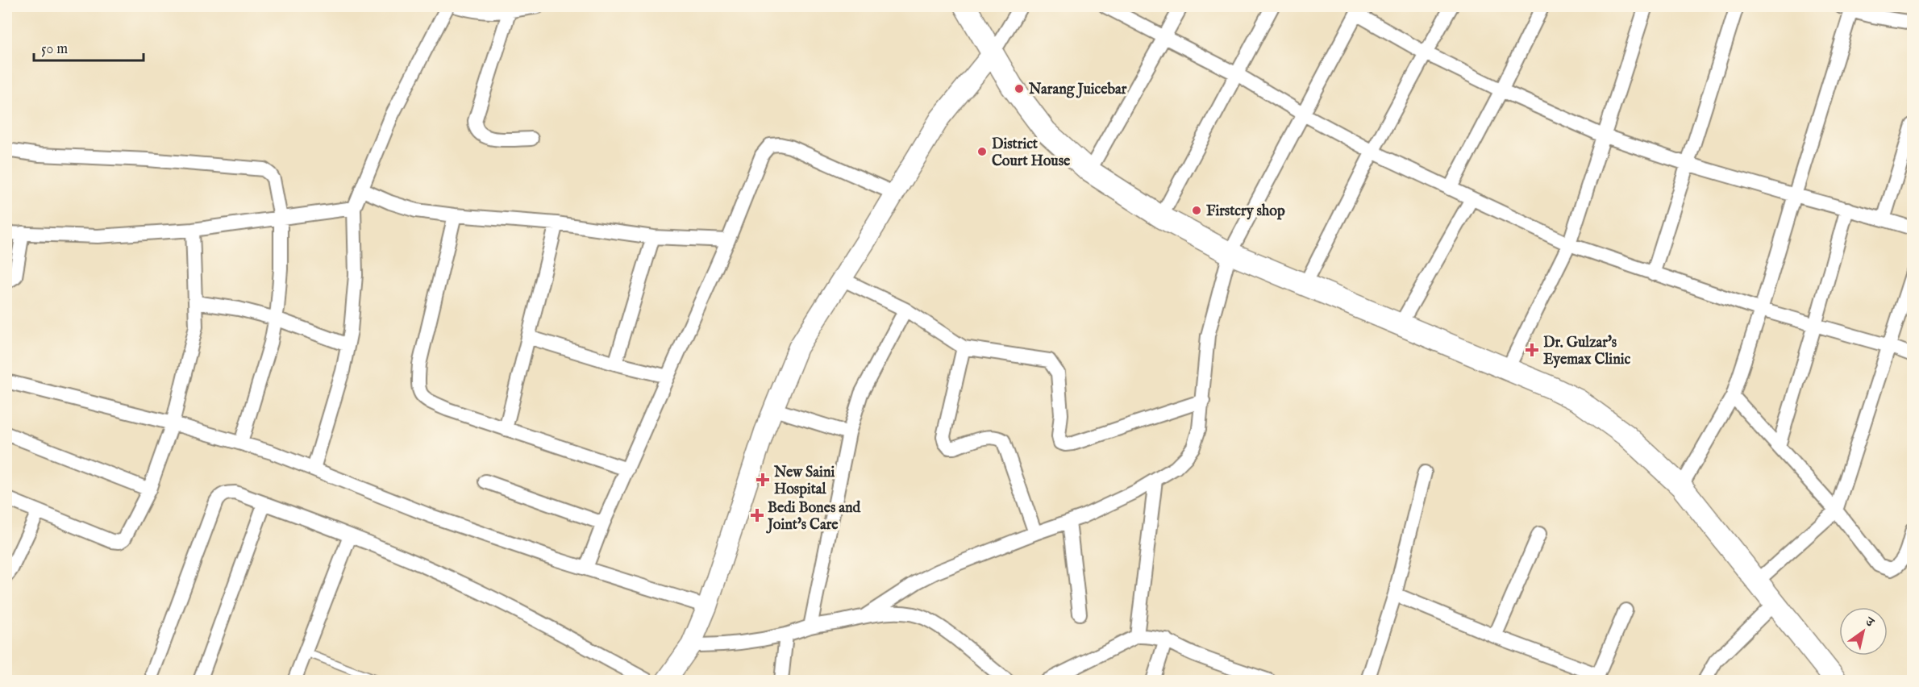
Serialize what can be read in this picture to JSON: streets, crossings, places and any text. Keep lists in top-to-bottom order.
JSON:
{
  "places": {
    "other": ["Narang Juicebar", "District Court House", "Firstcry shop"],
    "health": ["Dr. Gulzar's Eyemax Clinic", "New Saini Hospital", "Bedi Bones and Joint's Care"]
  },
  "scale_bar": "50 m",
  "north": "top right"
}
